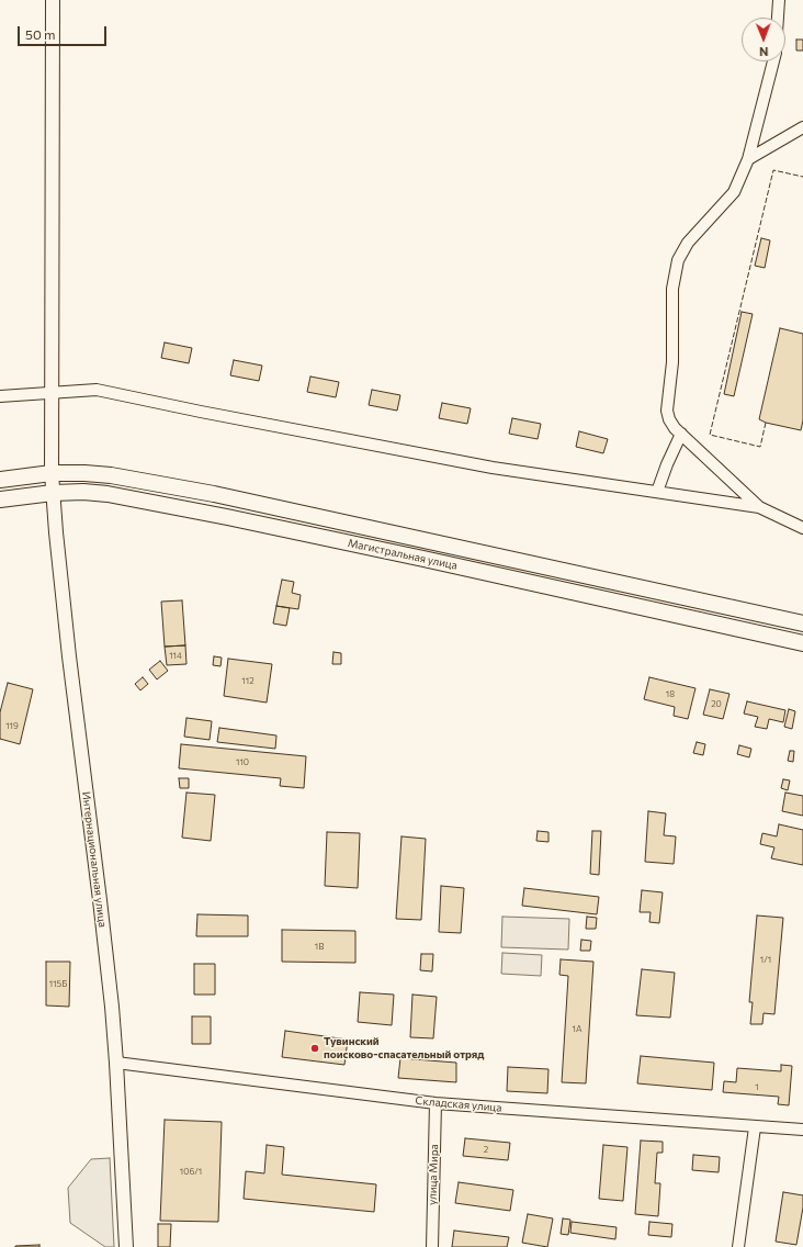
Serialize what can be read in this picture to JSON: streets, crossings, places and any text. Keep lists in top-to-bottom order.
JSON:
{
  "streets": {
    "main road": ["Магистральная улица"],
    "street": ["Интернациональная улица", "Складская улица", "улица Мира"]
  },
  "crossings": [
    ["Магистральная улица", "Интернациональная улица"],
    ["Интернациональная улица", "Складская улица"],
    ["Складская улица", "улица Мира"]
  ],
  "places": ["Тувинский поисково-спасательный отряд"],
  "house_numbers": [
    "114",
    "112",
    "18",
    "20",
    "119",
    "110",
    "1В",
    "1/1",
    "115Б",
    "1А",
    "1",
    "2",
    "106/1"
  ],
  "scale_bar": "50 m",
  "north": "bottom"
}
